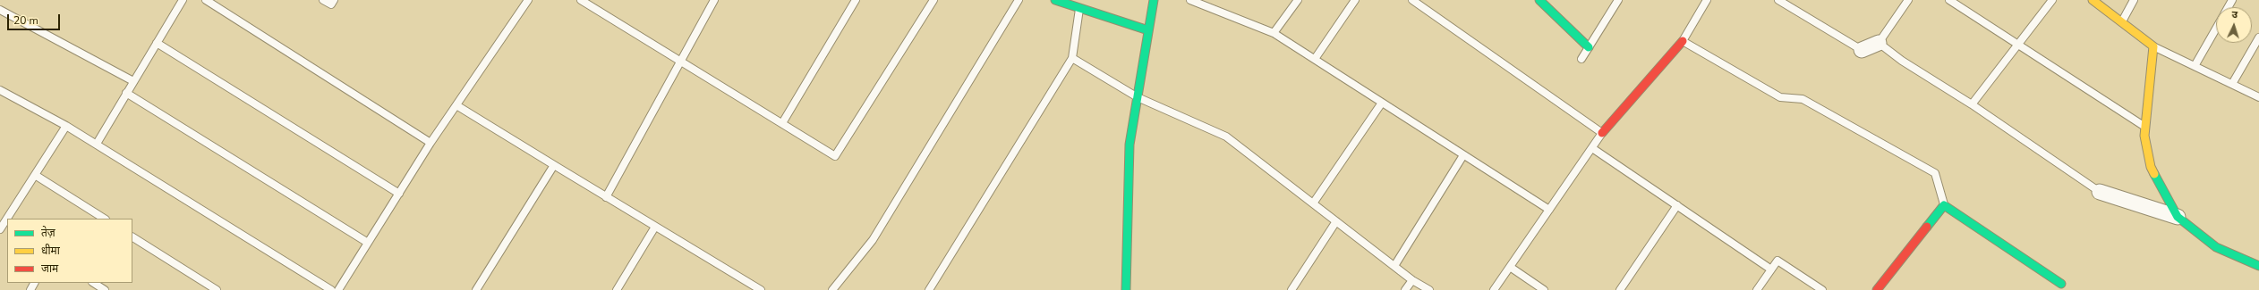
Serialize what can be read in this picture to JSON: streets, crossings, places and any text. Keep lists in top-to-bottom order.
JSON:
{
  "legend": ["तेज़", "धीमा", "जाम"],
  "scale_bar": "20 m",
  "north": "top"
}
